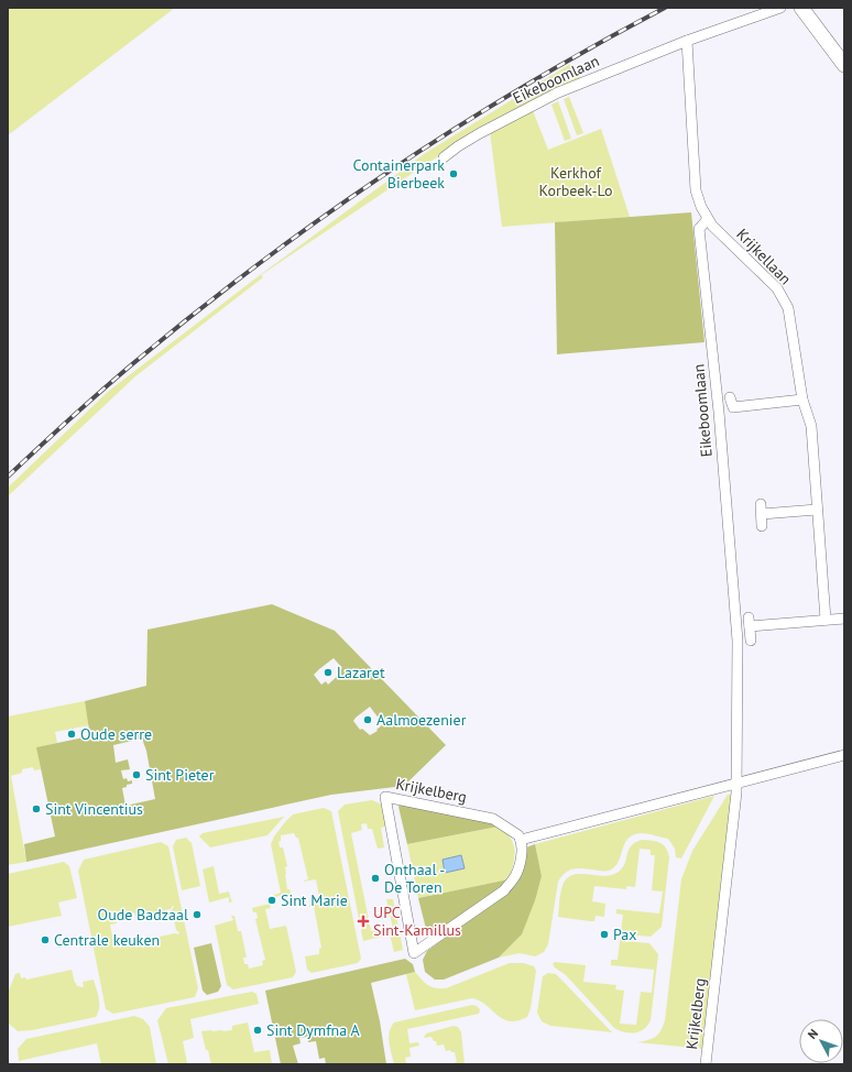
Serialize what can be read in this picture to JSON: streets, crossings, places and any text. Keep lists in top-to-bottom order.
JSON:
{
  "streets": {
    "street": ["Eikeboomlaan", "Krijkellaan", "Krijkelberg"]
  },
  "crossings": [
    ["Eikeboomlaan", "Krijkellaan"],
    ["Eikeboomlaan", "Krijkelberg"]
  ],
  "parks": ["Kerkhof Korbeek-Lo"],
  "places": {
    "other": [
      "Containerpark Bierbeek",
      "Lazaret",
      "Aalmoezenier",
      "Oude serre",
      "Sint Pieter",
      "Sint Vincentius",
      "Onthaal - De Toren",
      "Sint Marie",
      "Oude Badzaal",
      "Pax",
      "Centrale keuken",
      "Sint Dymfna A"
    ],
    "health": ["UPC Sint-Kamillus"]
  },
  "north": "top left"
}
